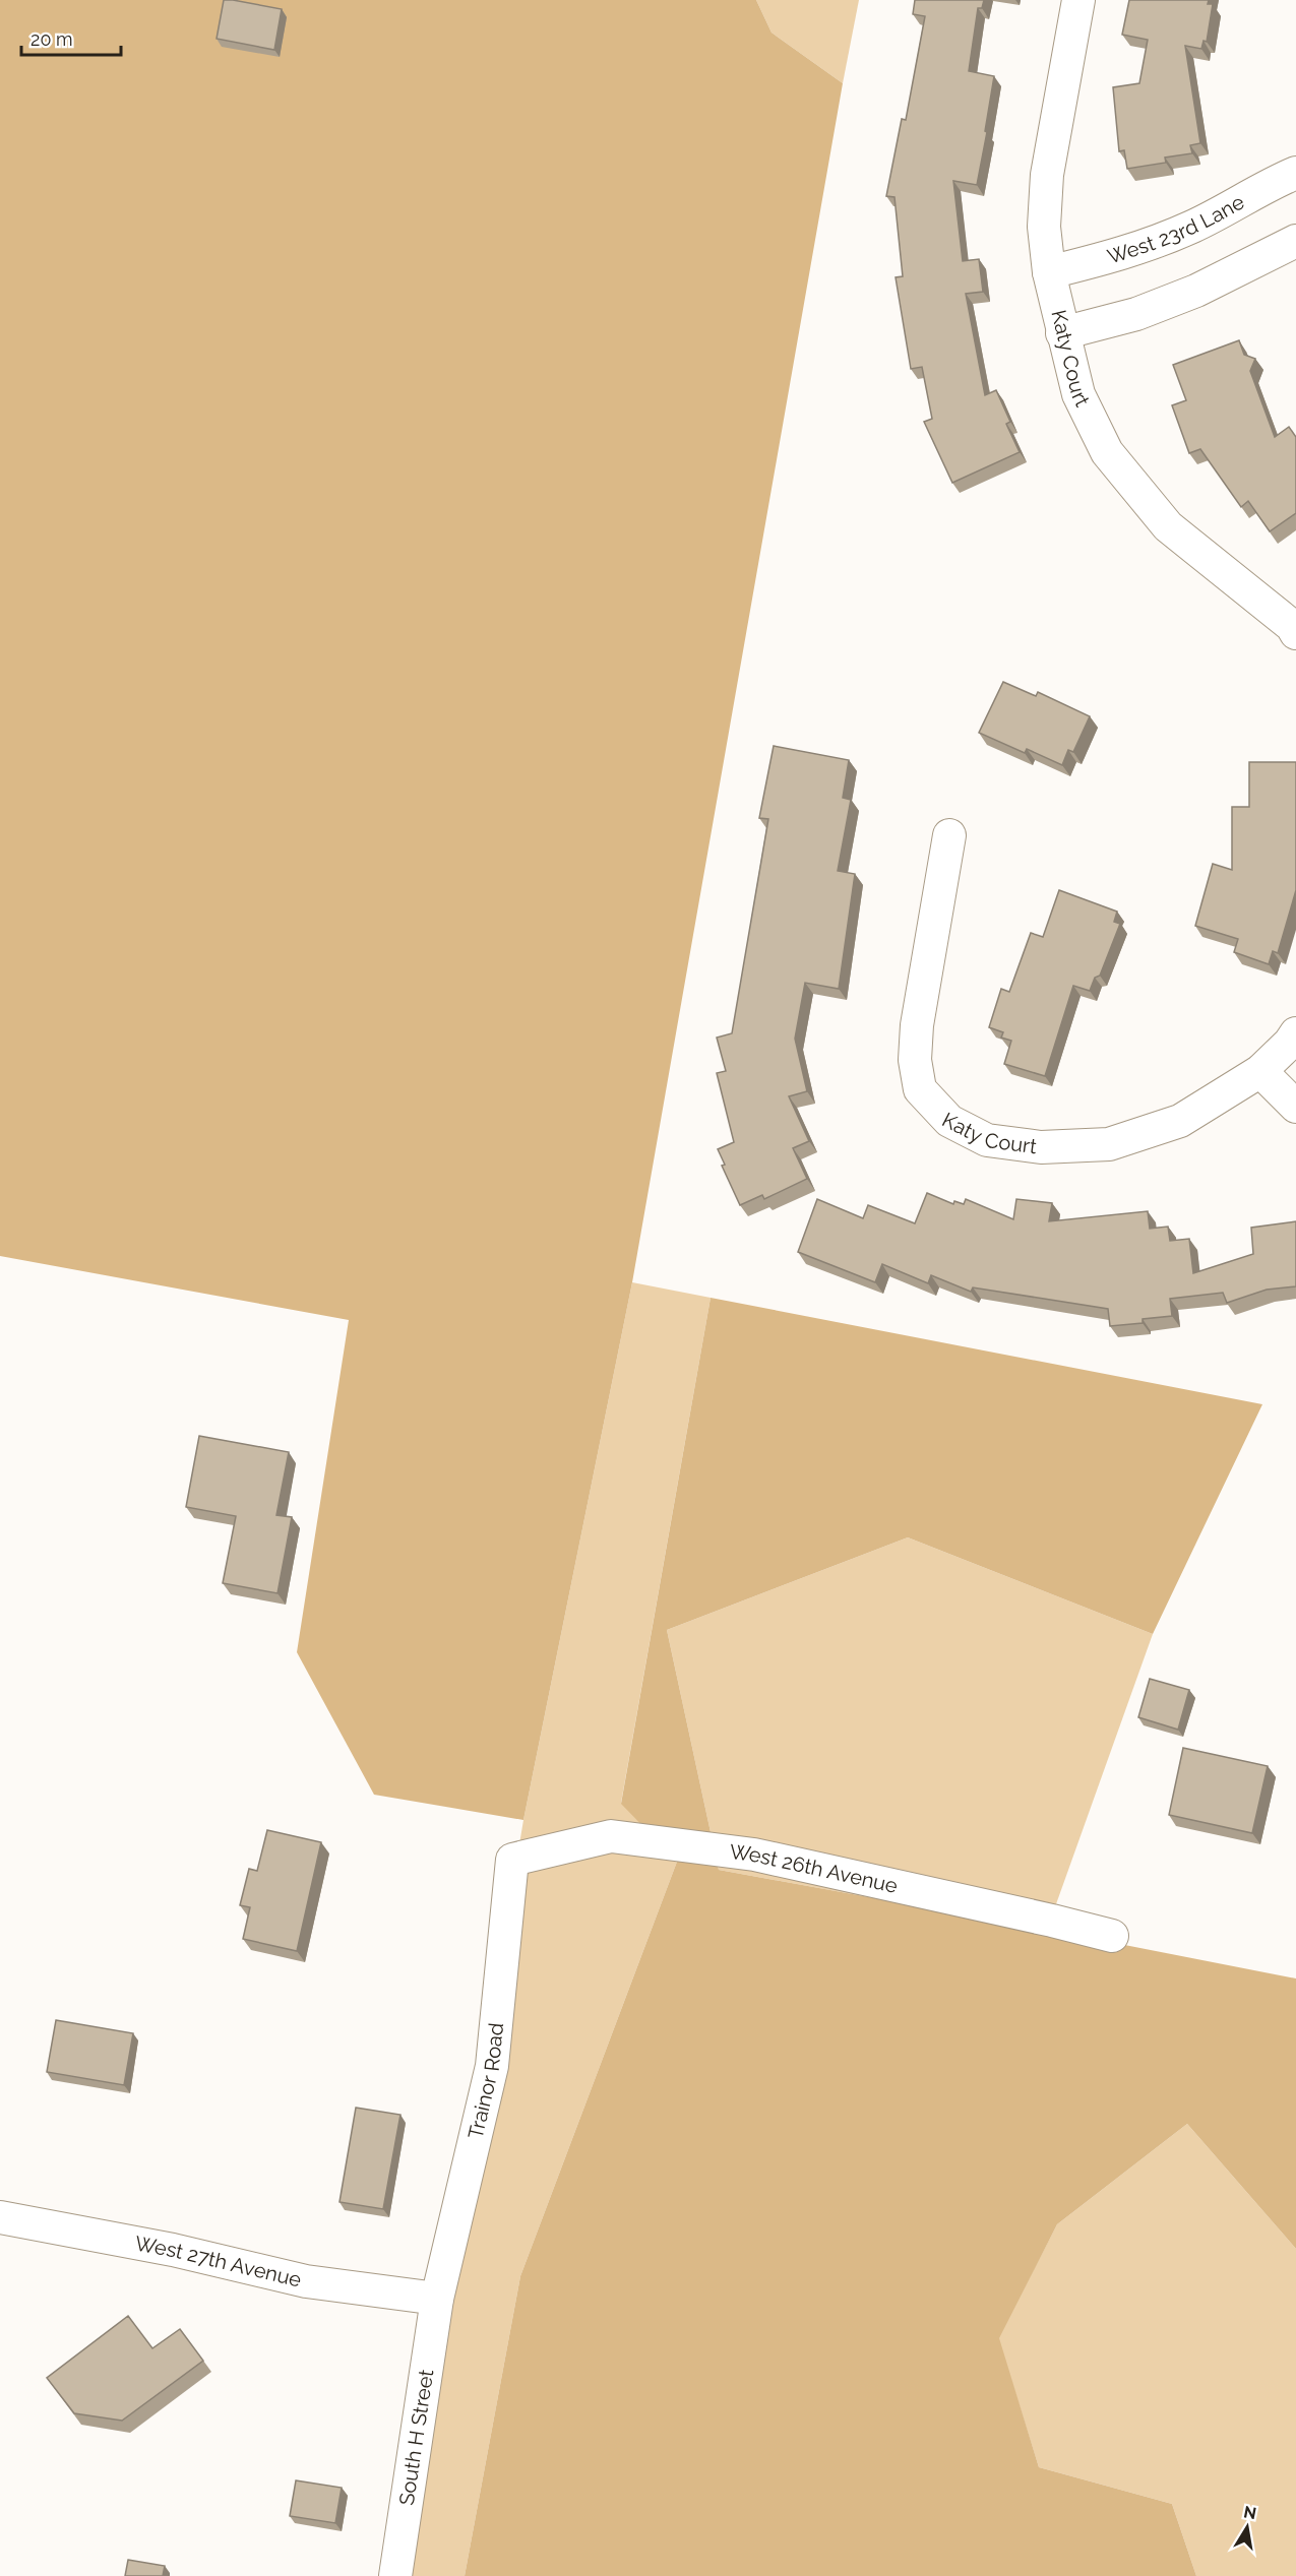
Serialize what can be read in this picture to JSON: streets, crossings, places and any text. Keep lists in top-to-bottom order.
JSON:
{
  "streets": {
    "street": [
      "West 23rd Lane",
      "Katy Court",
      "West 26th Avenue",
      "Trainor Road",
      "West 27th Avenue",
      "South H Street"
    ]
  },
  "crossings": [
    ["West 23rd Lane", "Katy Court"],
    ["West 26th Avenue", "Trainor Road"],
    ["Trainor Road", "West 27th Avenue"],
    ["Trainor Road", "South H Street"],
    ["West 27th Avenue", "South H Street"]
  ],
  "scale_bar": "20 m",
  "north": "top"
}
